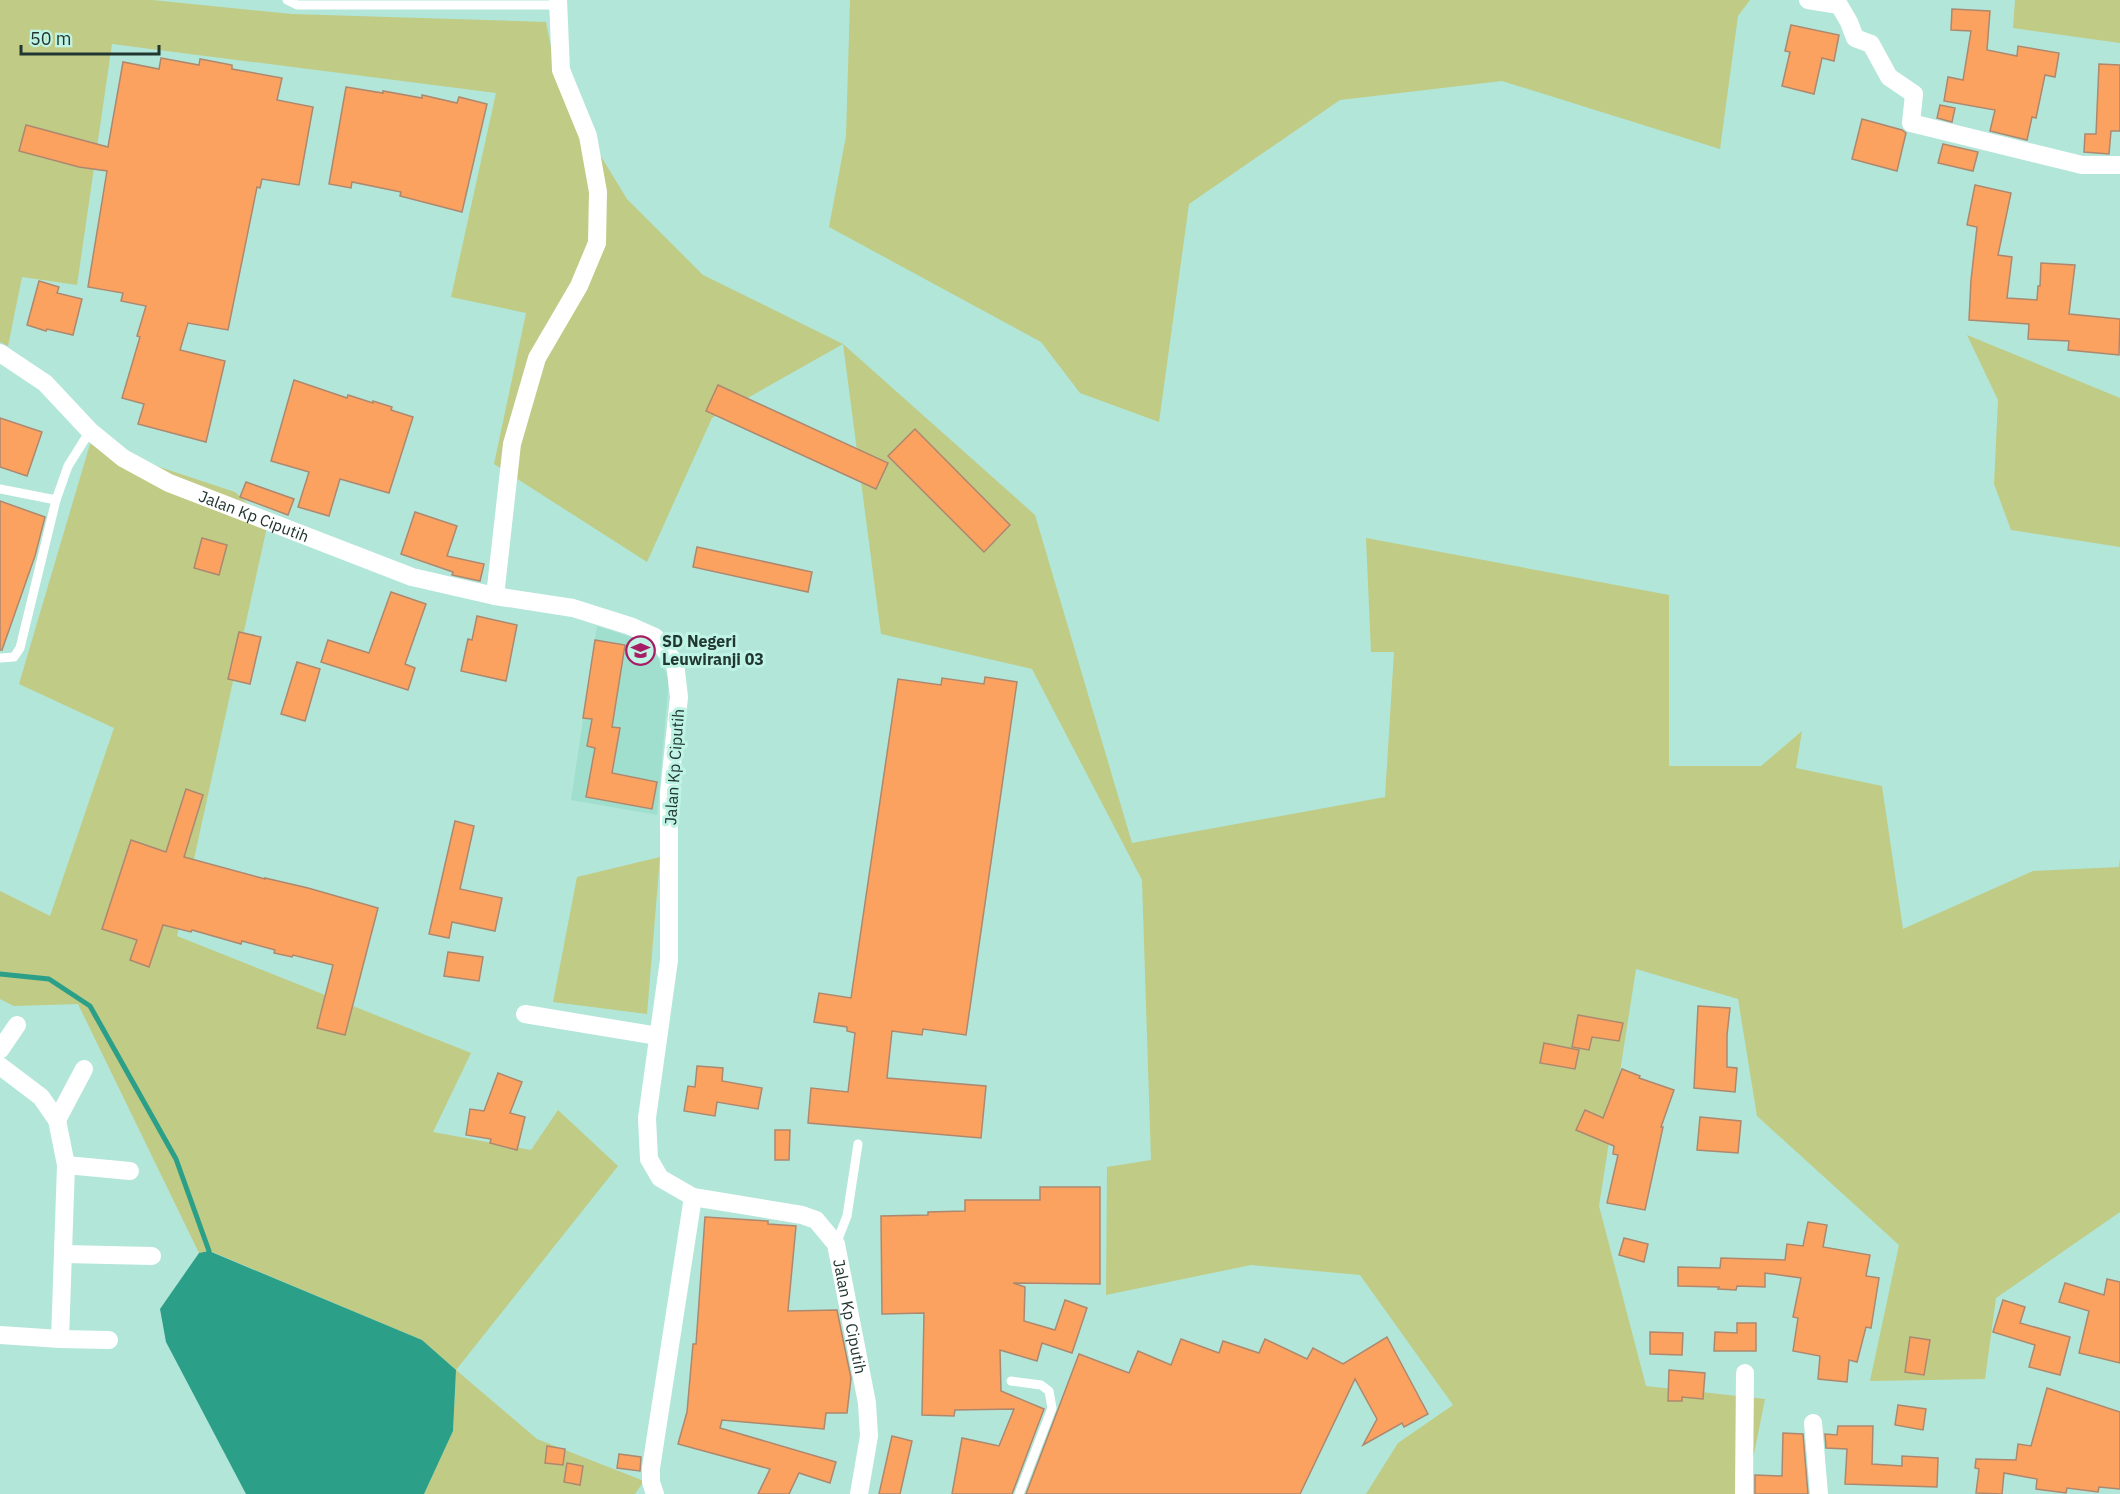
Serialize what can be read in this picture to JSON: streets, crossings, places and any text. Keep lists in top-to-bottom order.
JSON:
{
  "streets": {
    "street": ["Jalan Kp Ciputih"]
  },
  "places": {
    "school or university": ["SD Negeri Leuwiranji 03"]
  },
  "scale_bar": "50 m"
}
